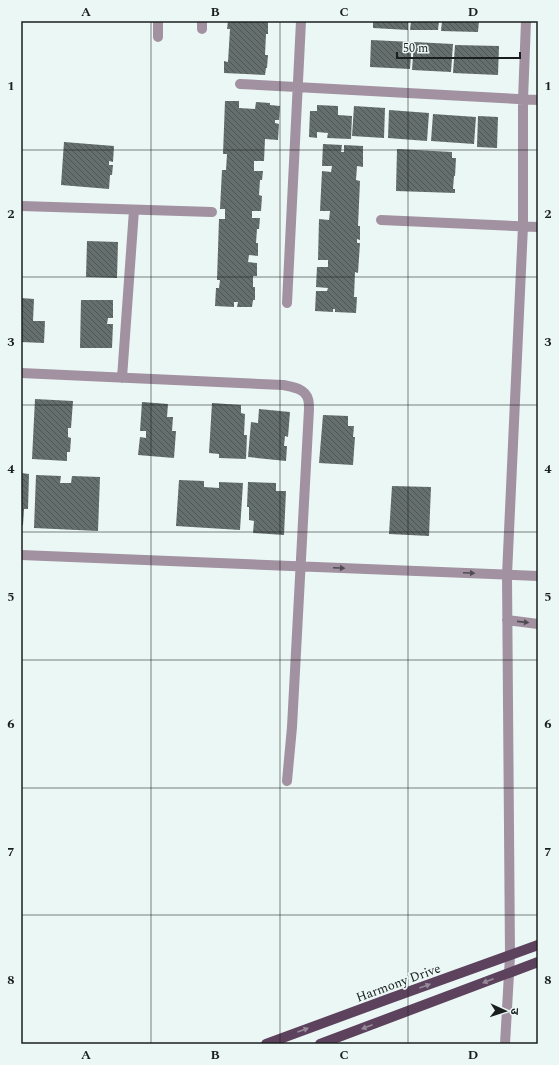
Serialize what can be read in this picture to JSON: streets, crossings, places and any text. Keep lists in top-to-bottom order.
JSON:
{
  "streets": {
    "main road": ["Harmony Drive"]
  },
  "scale_bar": "50 m",
  "north": "right",
  "grid": {
    "columns": [
      "A",
      "B",
      "C",
      "D"
    ],
    "rows": [
      "1",
      "2",
      "3",
      "4",
      "5",
      "6",
      "7",
      "8"
    ]
  }
}
